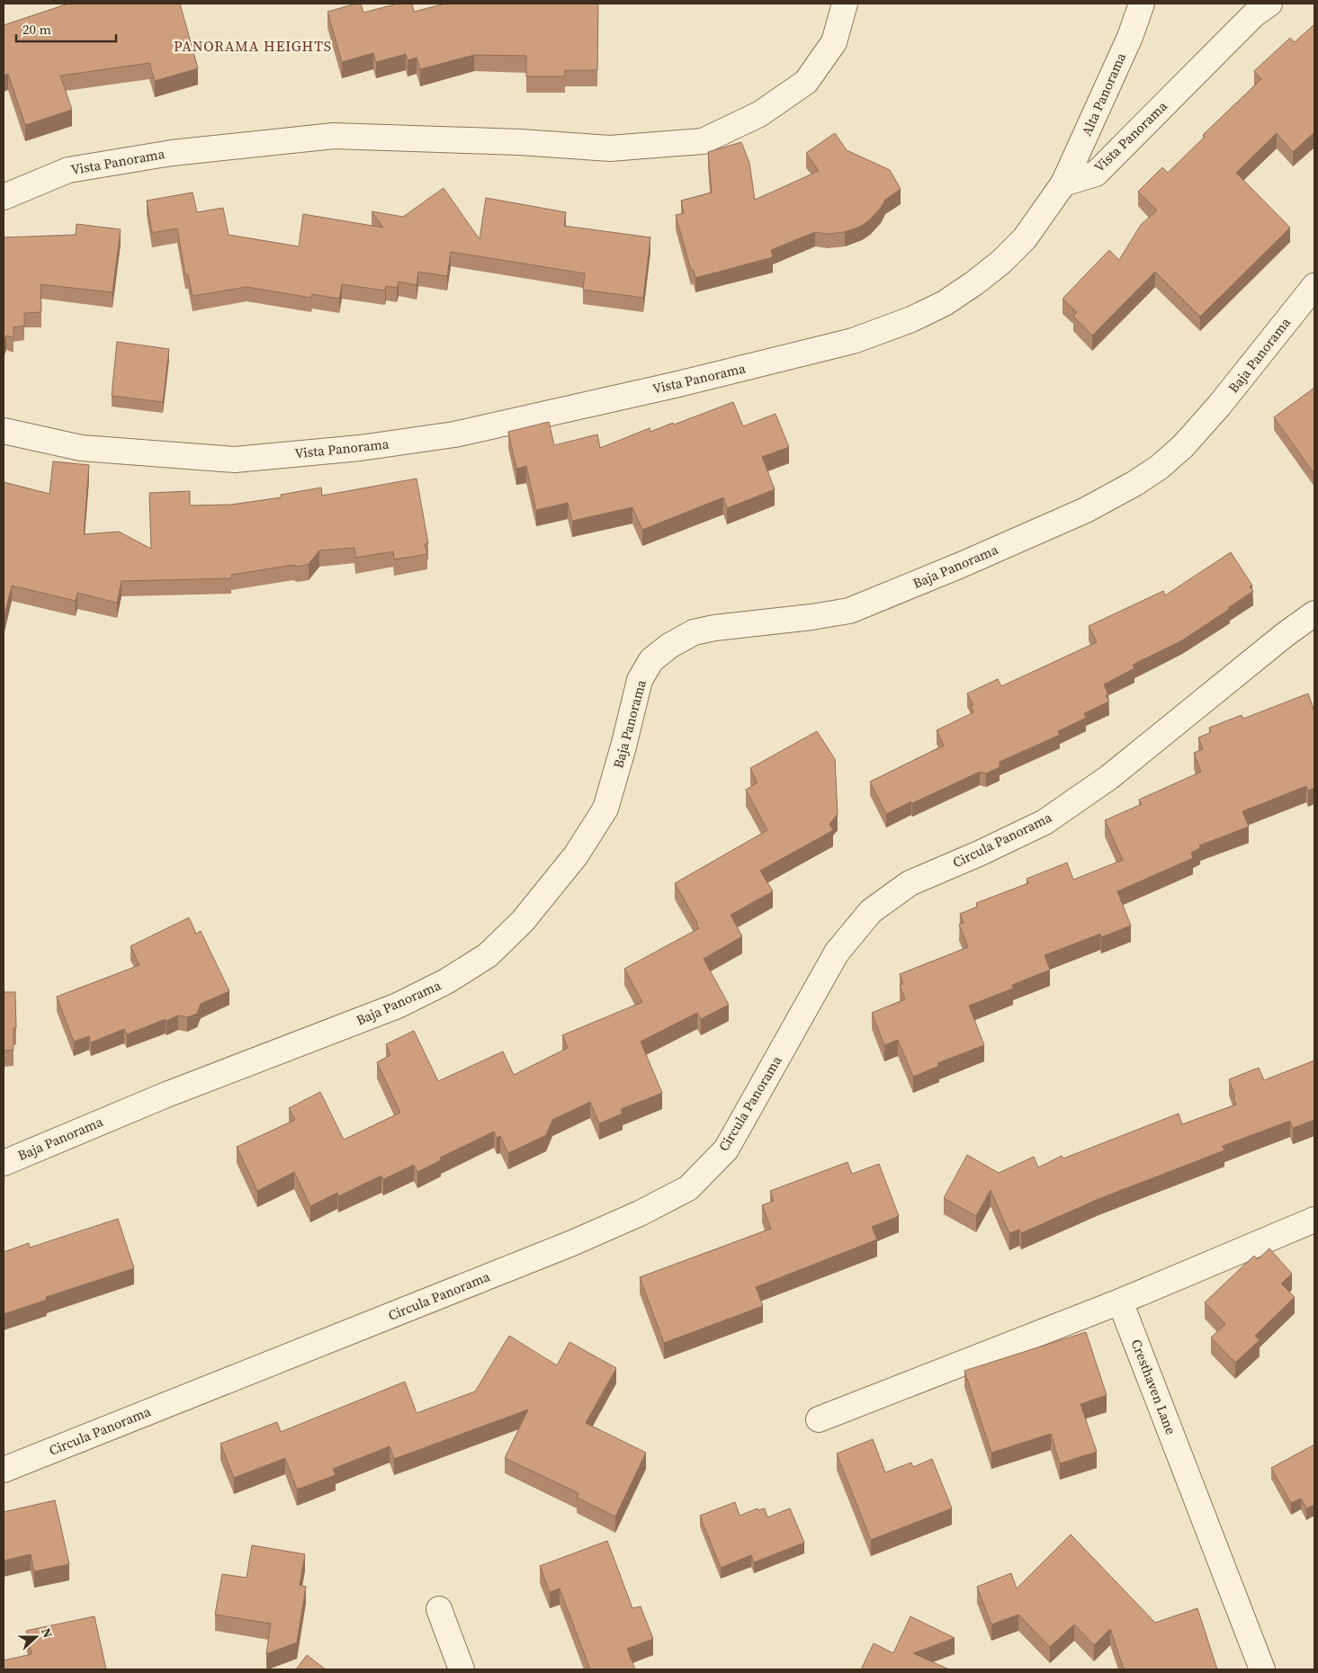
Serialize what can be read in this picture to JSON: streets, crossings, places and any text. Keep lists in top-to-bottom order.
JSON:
{
  "streets": {
    "street": [
      "Alta Panorama",
      "Vista Panorama",
      "Baja Panorama",
      "Circula Panorama",
      "Cresthaven Lane"
    ]
  },
  "crossings": [
    ["Alta Panorama", "Vista Panorama"]
  ],
  "districts": ["PANORAMA HEIGHTS"],
  "scale_bar": "20 m",
  "north": "right"
}
